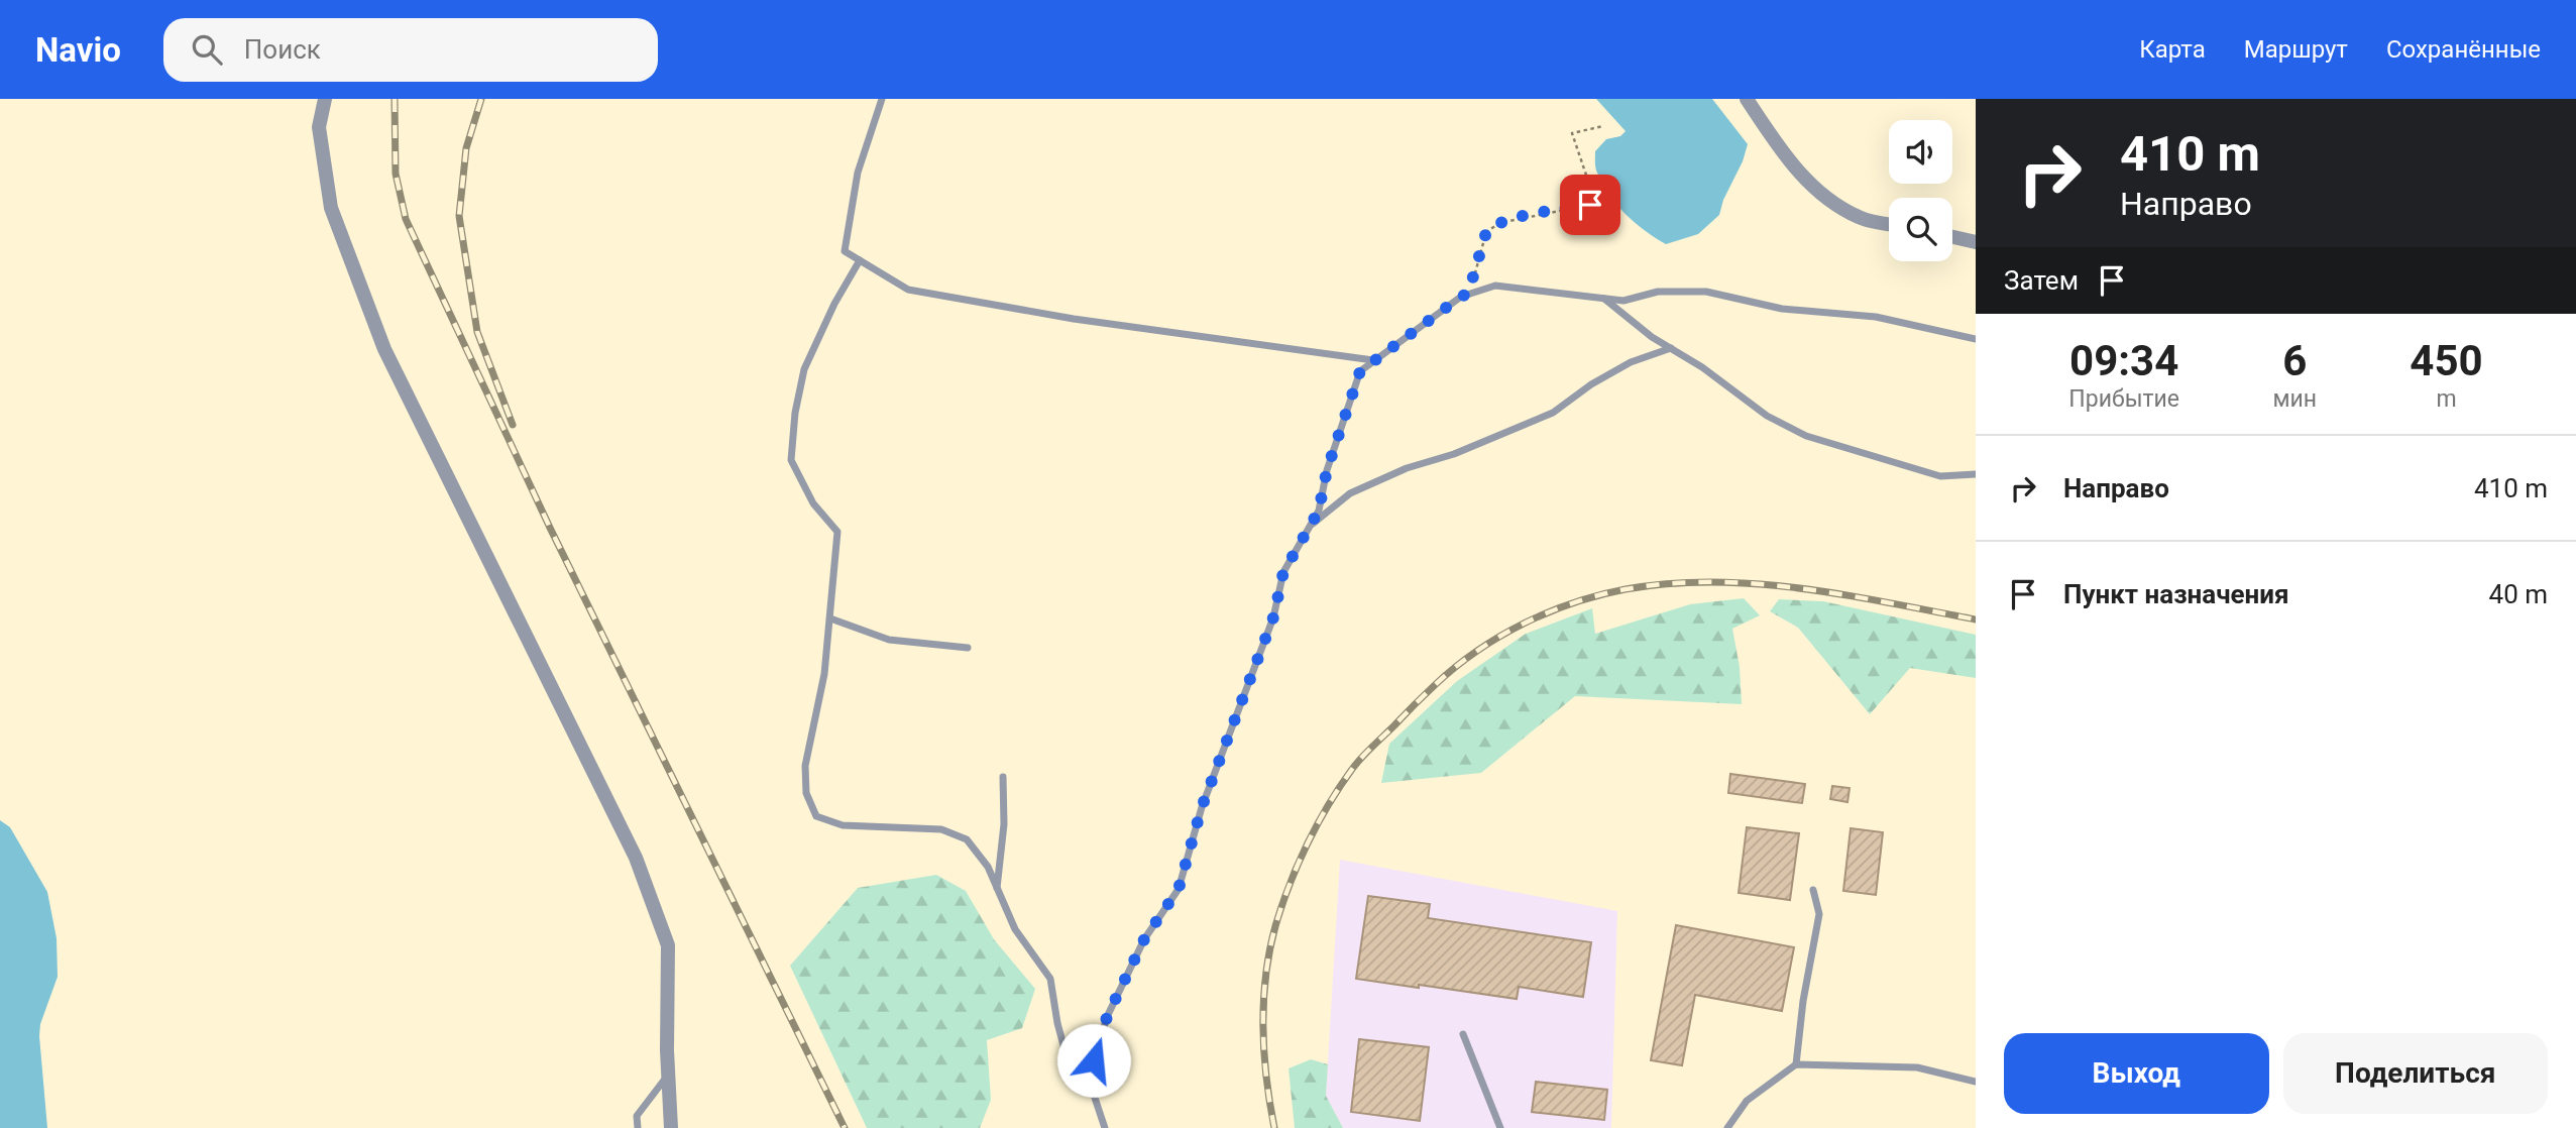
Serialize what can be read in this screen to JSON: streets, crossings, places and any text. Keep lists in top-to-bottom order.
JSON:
{
  "page": {
    "header": "Navio",
    "search": "Поиск",
    "nav": ["Карта", "Маршрут", "Сохранённые"],
    "turn": ["410 m", "Направо"],
    "then": "Затем",
    "eta": [
      "09:34",
      "Прибытие",
      "6",
      "мин",
      "450",
      "m"
    ],
    "list": [
      {
        "name": "Направо",
        "value": "410 m"
      },
      {
        "name": "Пункт назначения",
        "value": "40 m"
      }
    ],
    "buttons": ["Выход", "Поделиться"]
  }
}
